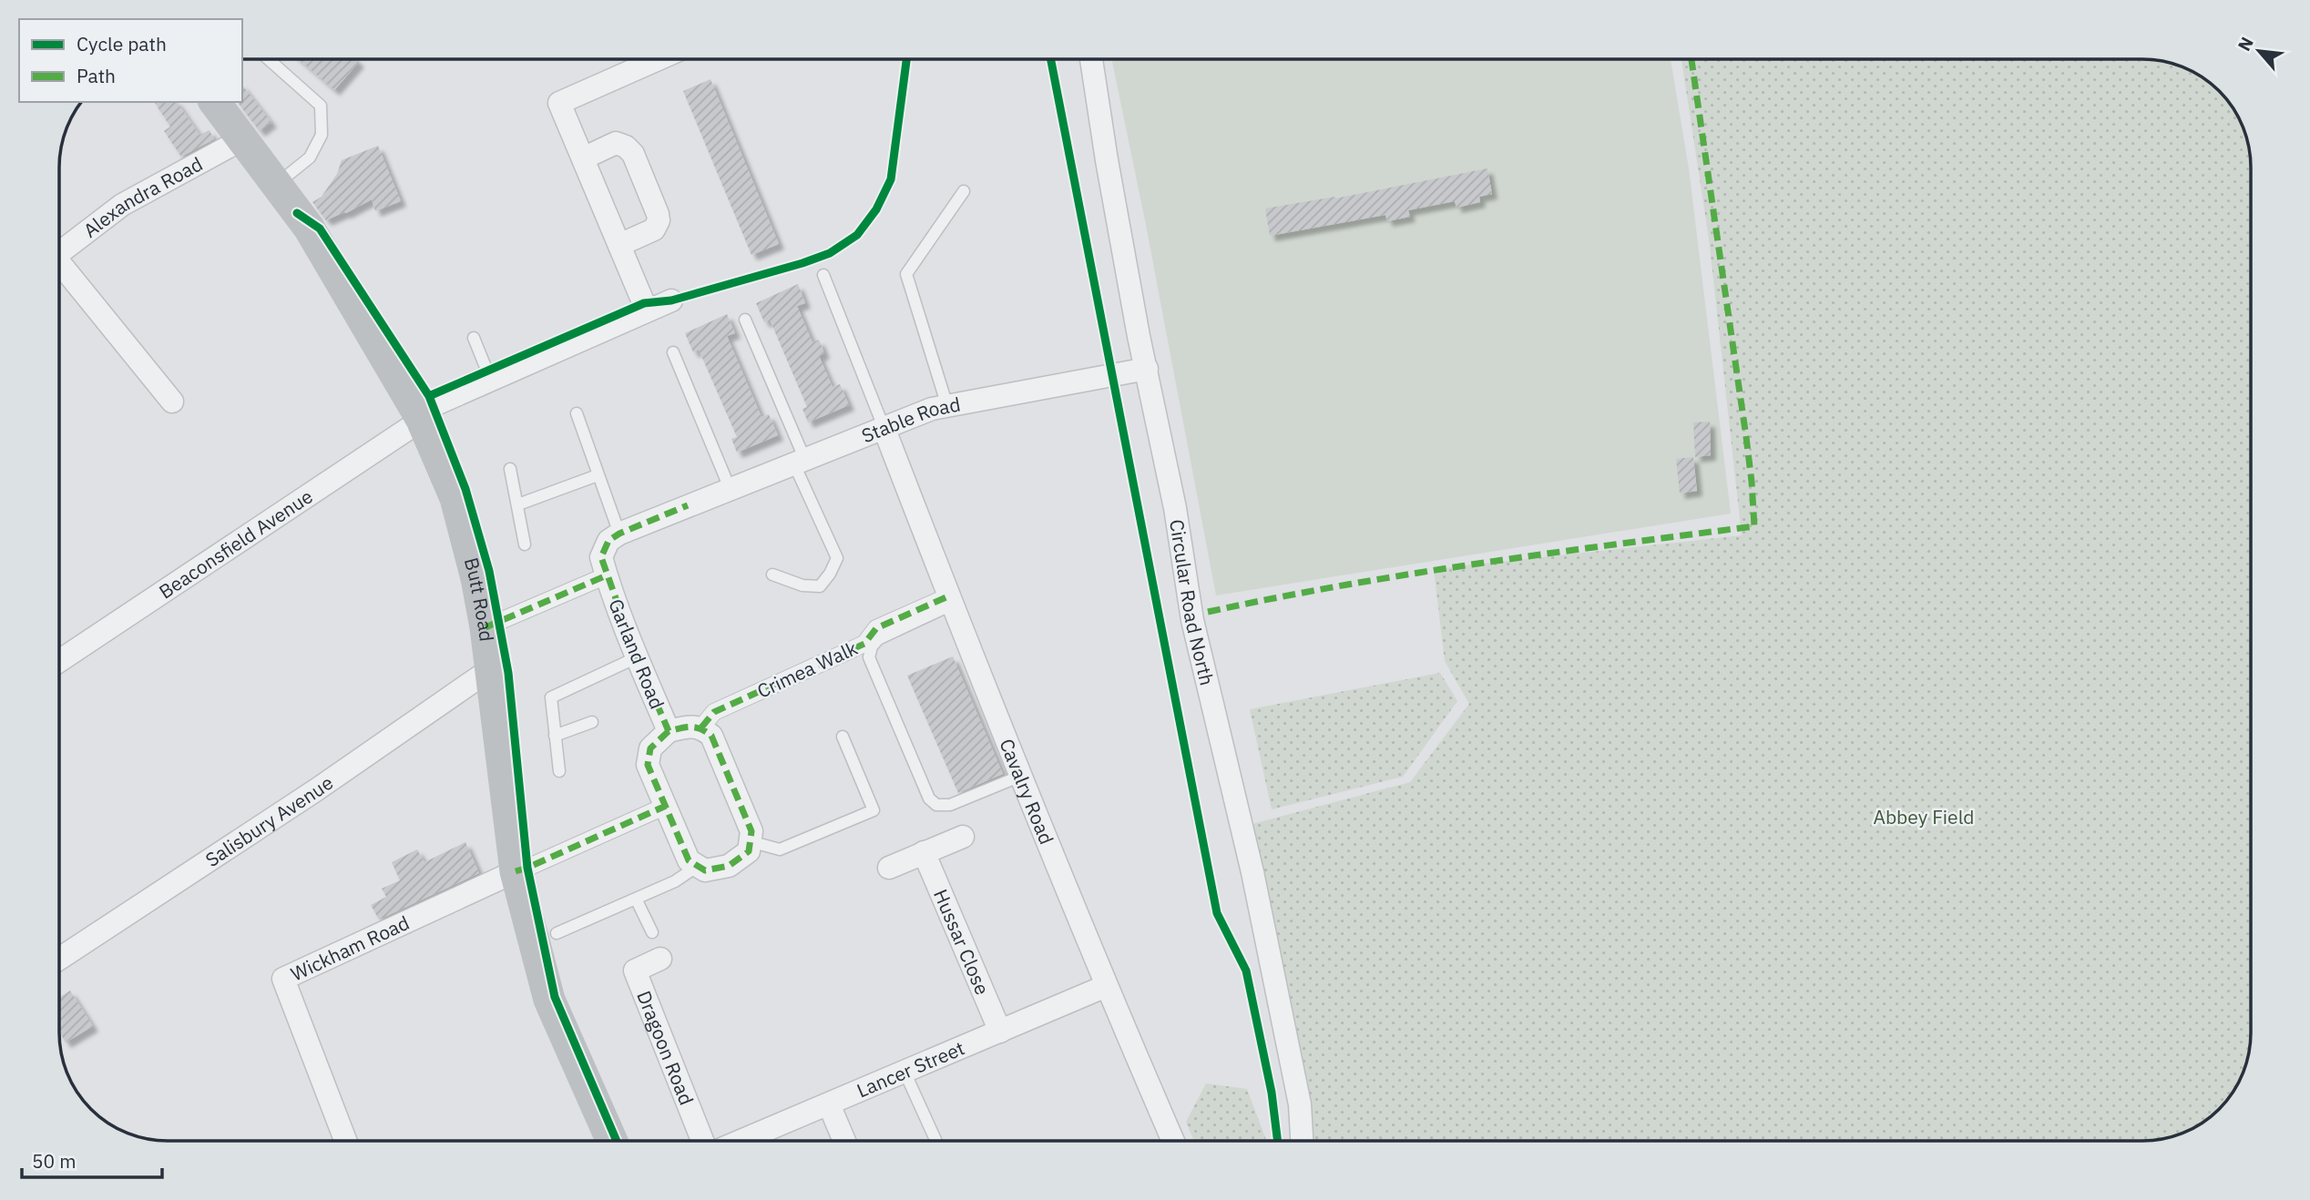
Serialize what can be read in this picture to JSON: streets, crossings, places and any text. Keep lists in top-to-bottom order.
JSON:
{
  "streets": {
    "main road": ["Butt Road"],
    "street": [
      "Alexandra Road",
      "Stable Road",
      "Beaconsfield Avenue",
      "Circular Road North",
      "Garland Road",
      "Crimea Walk",
      "Cavalry Road",
      "Salisbury Avenue",
      "Hussar Close",
      "Wickham Road",
      "Dragoon Road",
      "Lancer Street"
    ]
  },
  "crossings": [
    ["Alexandra Road", "Butt Road"],
    ["Stable Road", "Circular Road North"],
    ["Stable Road", "Garland Road"],
    ["Stable Road", "Cavalry Road"],
    ["Beaconsfield Avenue", "Butt Road"],
    ["Butt Road", "Garland Road"],
    ["Butt Road", "Salisbury Avenue"],
    ["Butt Road", "Wickham Road"],
    ["Garland Road", "Crimea Walk"],
    ["Crimea Walk", "Cavalry Road"],
    ["Cavalry Road", "Lancer Street"],
    ["Hussar Close", "Lancer Street"]
  ],
  "parks": ["Abbey Field"],
  "legend": ["Cycle path", "Path"],
  "scale_bar": "50 m",
  "north": "top left"
}
